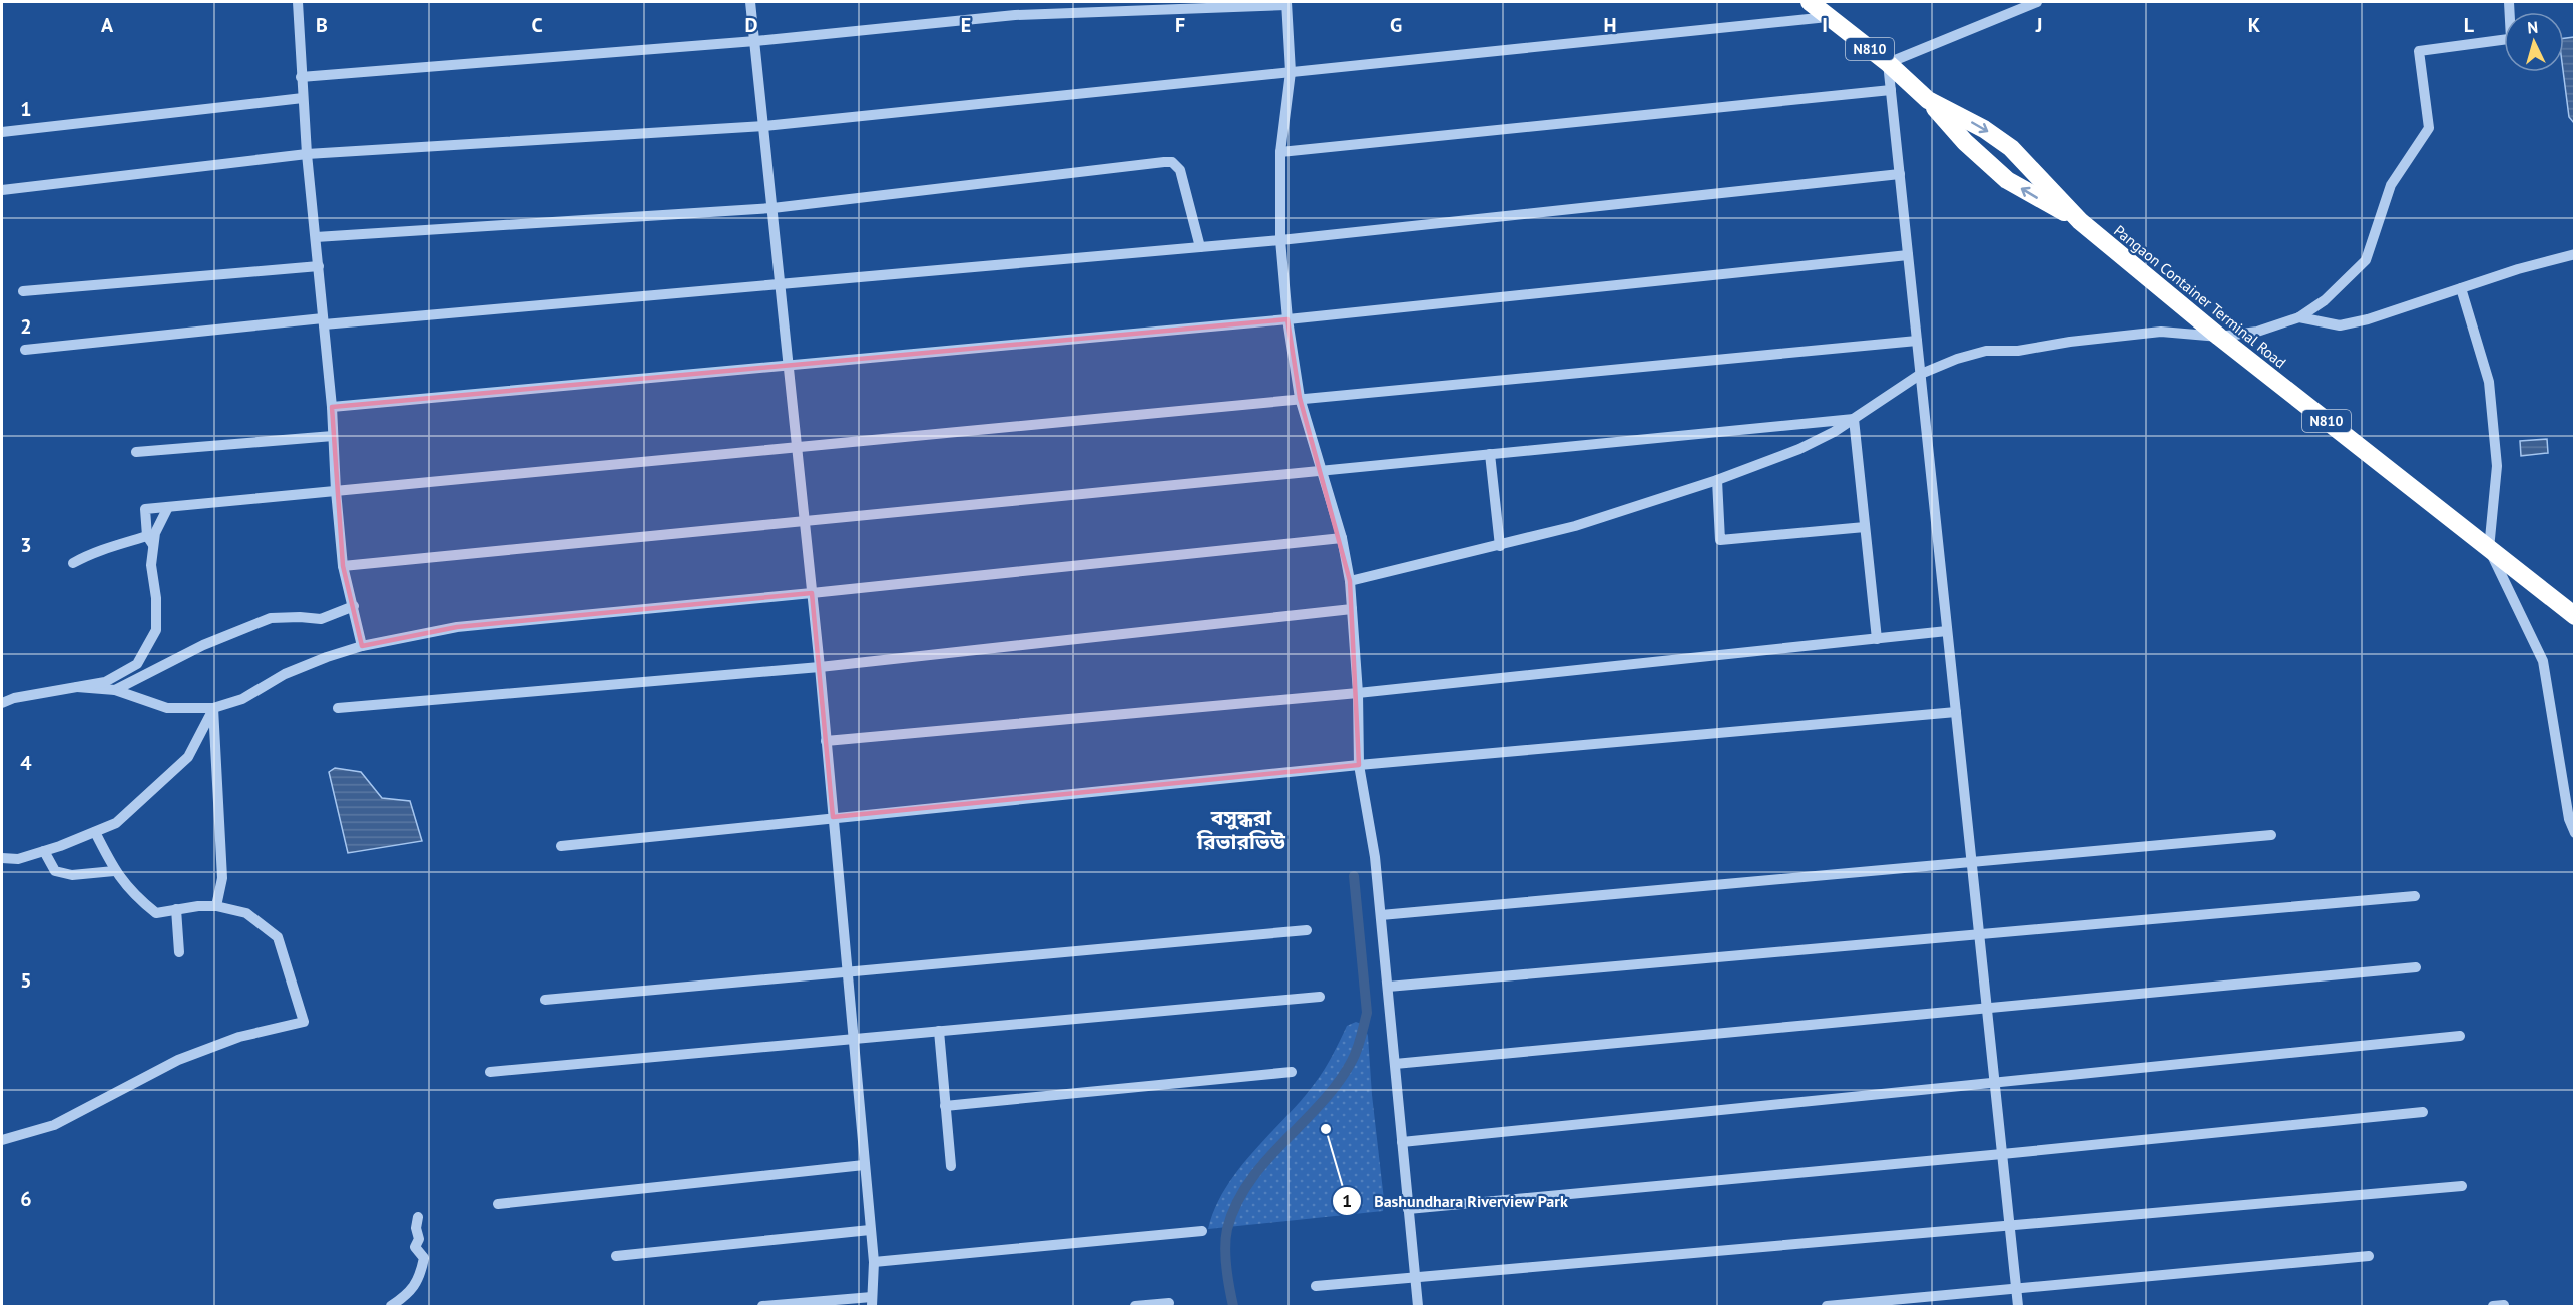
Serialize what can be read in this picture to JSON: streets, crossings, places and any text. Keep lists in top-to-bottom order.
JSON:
{
  "streets": {
    "highway": ["N810", "Pangaon Container Terminal Road"]
  },
  "crossings": [
    ["N810", "Pangaon Container Terminal Road"]
  ],
  "districts": ["বসুন্ধরা রিভারভিউ"],
  "places": ["Bashundhara Riverview Park"],
  "north": "top",
  "grid": {
    "columns": [
      "A",
      "B",
      "C",
      "D",
      "E",
      "F",
      "G",
      "H",
      "I",
      "J",
      "K",
      "L"
    ],
    "rows": [
      "1",
      "2",
      "3",
      "4",
      "5",
      "6"
    ]
  }
}
